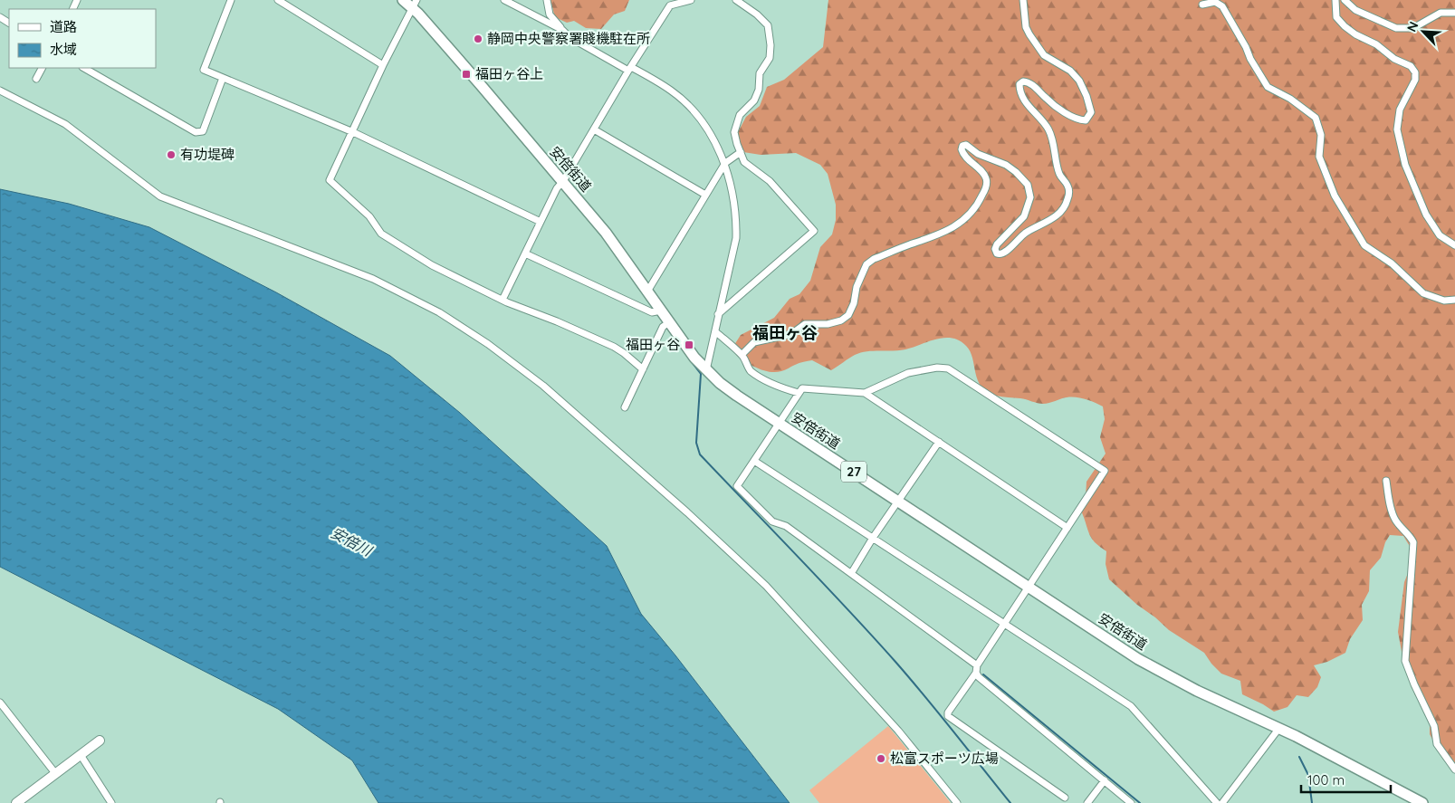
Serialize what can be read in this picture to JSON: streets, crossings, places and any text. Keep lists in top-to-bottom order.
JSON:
{
  "streets": {
    "main road": ["安倍街道", "27"]
  },
  "districts": ["福田ヶ谷"],
  "water": ["安倍川"],
  "places": {
    "other": ["静岡中央警察署賤機駐在所", "有功堤碑", "松富スポーツ広場"],
    "transit": ["福田ヶ谷上", "福田ヶ谷"]
  },
  "legend": ["道路", "水域"],
  "scale_bar": "100 m",
  "north": "top left"
}
